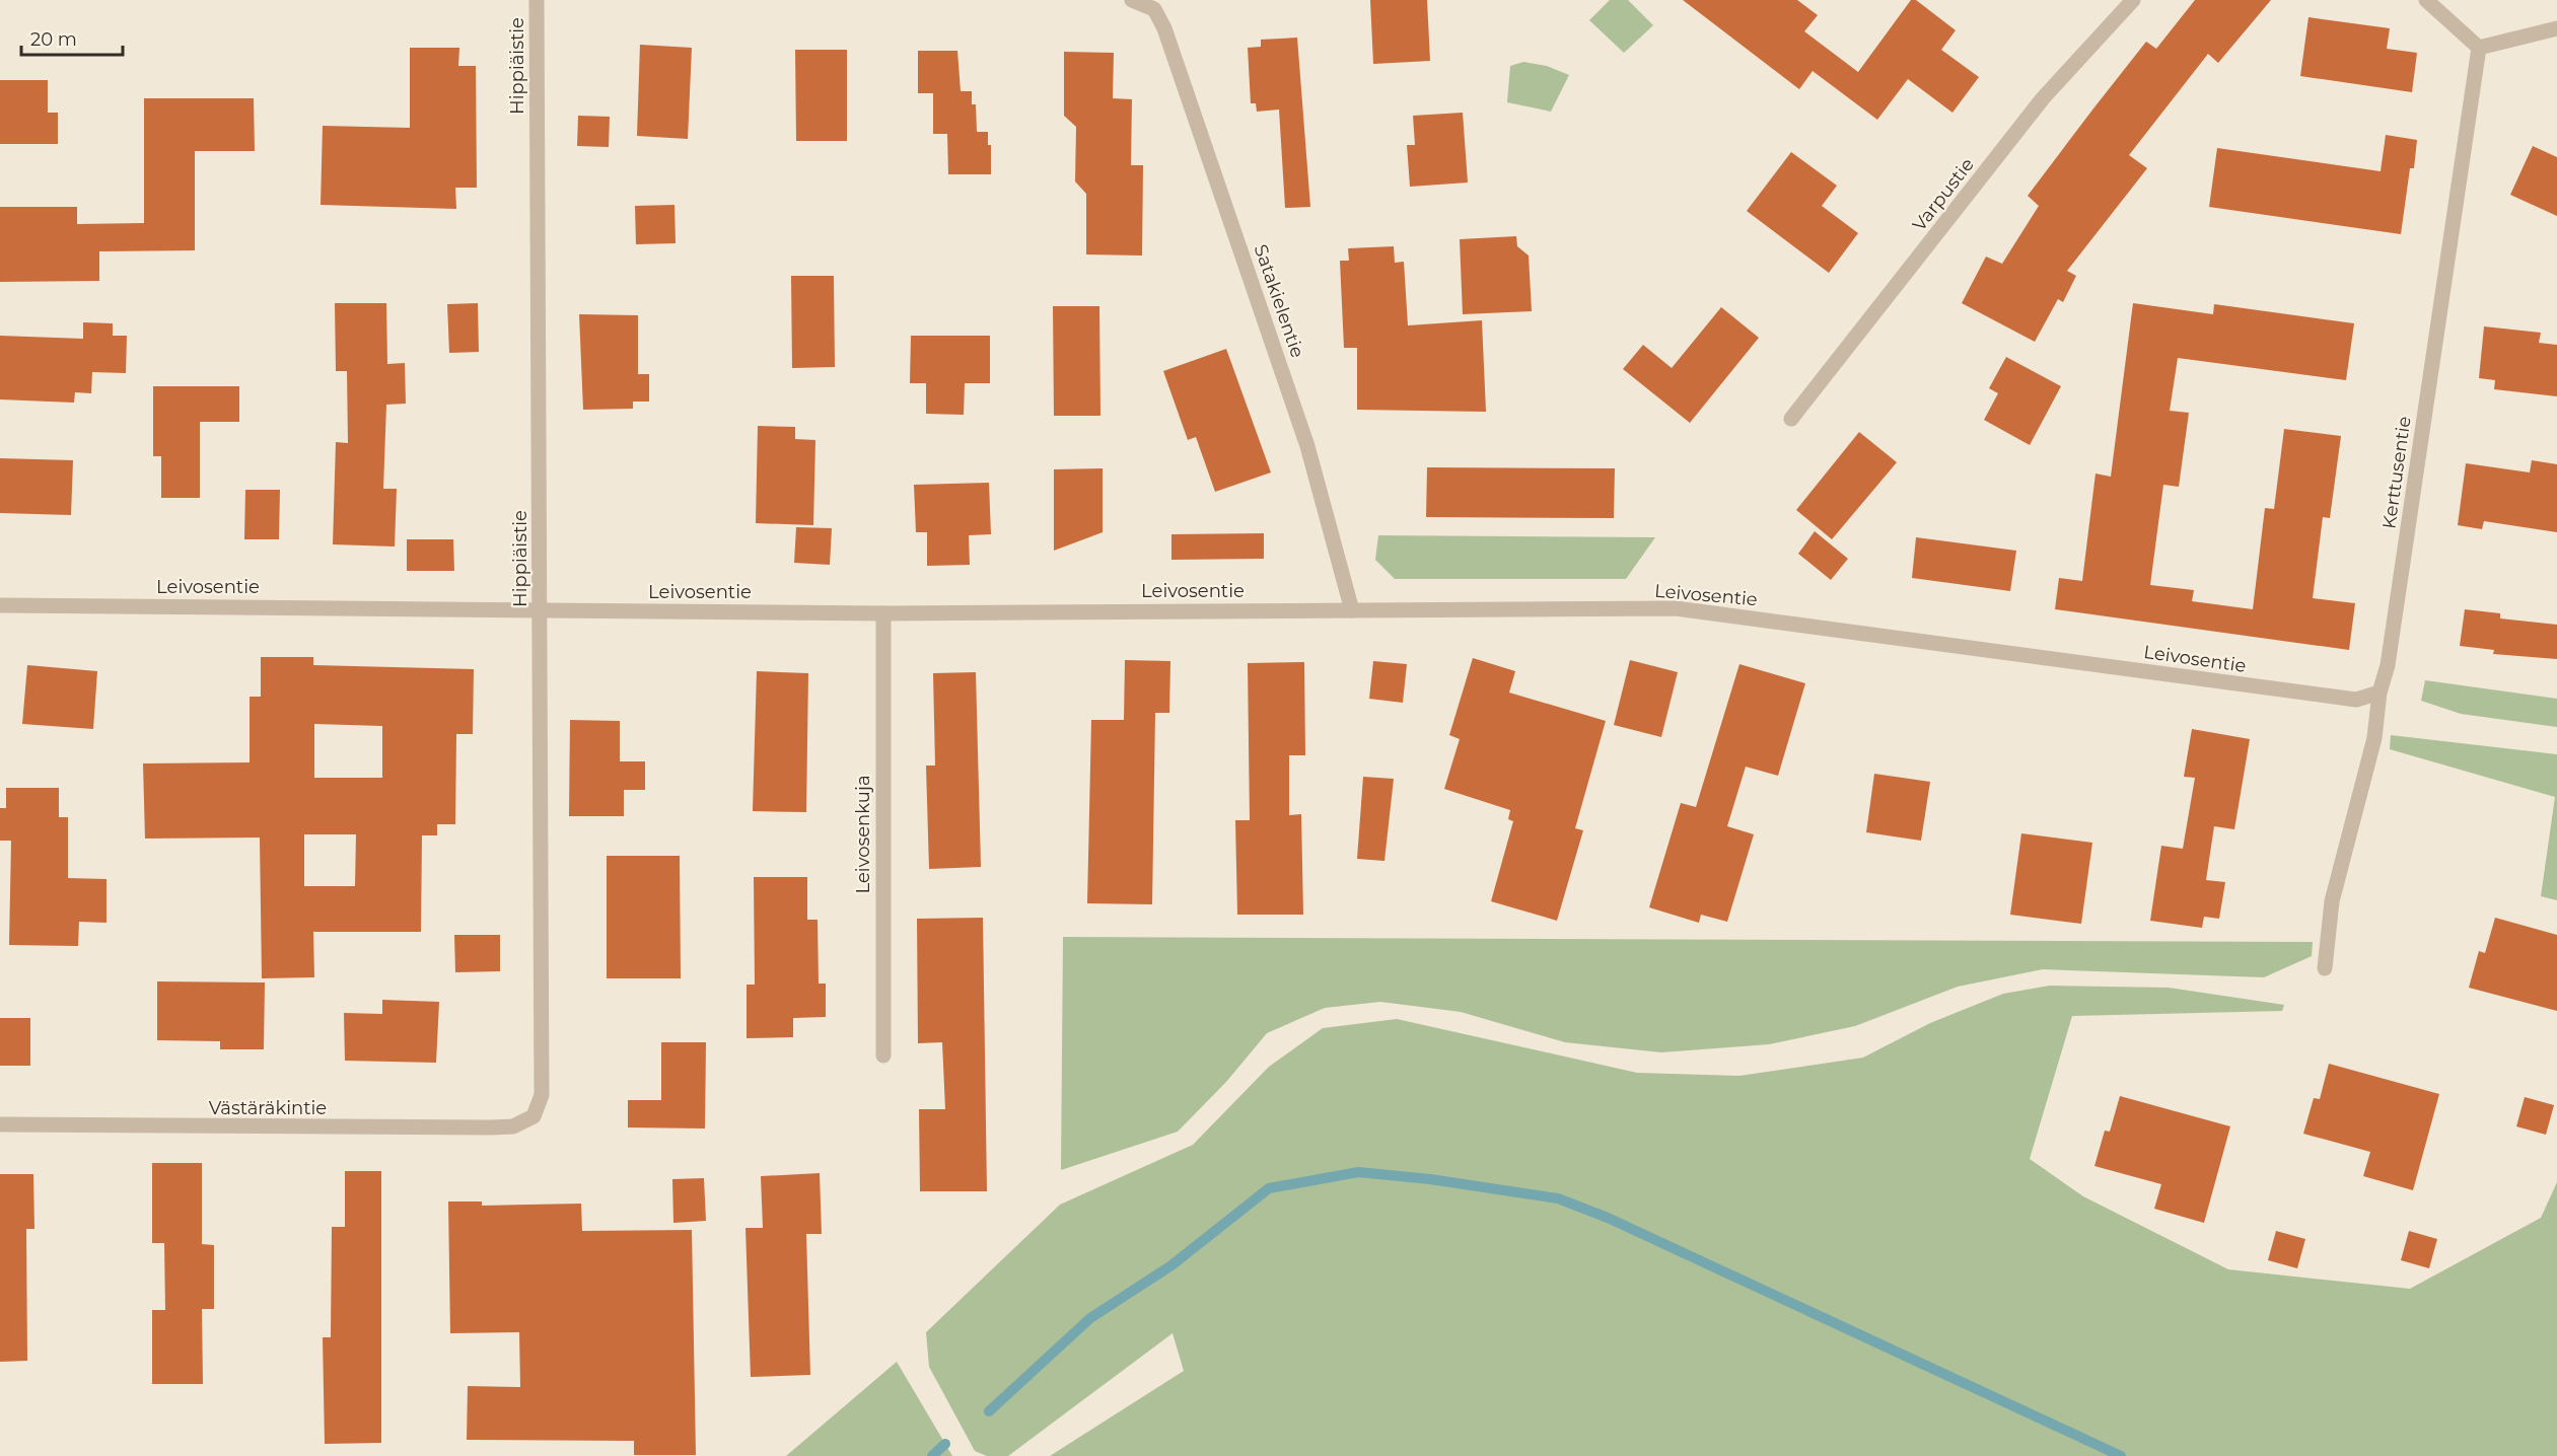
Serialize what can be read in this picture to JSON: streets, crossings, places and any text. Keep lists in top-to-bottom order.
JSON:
{
  "streets": {
    "street": [
      "Hippiäistie",
      "Varpustie",
      "Satakielentie",
      "Kerttusentie",
      "Leivosentie",
      "Leivosenkuja",
      "Västäräkintie"
    ]
  },
  "crossings": [
    ["Hippiäistie", "Leivosentie"],
    ["Hippiäistie", "Västäräkintie"],
    ["Satakielentie", "Leivosentie"],
    ["Kerttusentie", "Leivosentie"],
    ["Leivosentie", "Leivosenkuja"]
  ],
  "scale_bar": "20 m"
}
